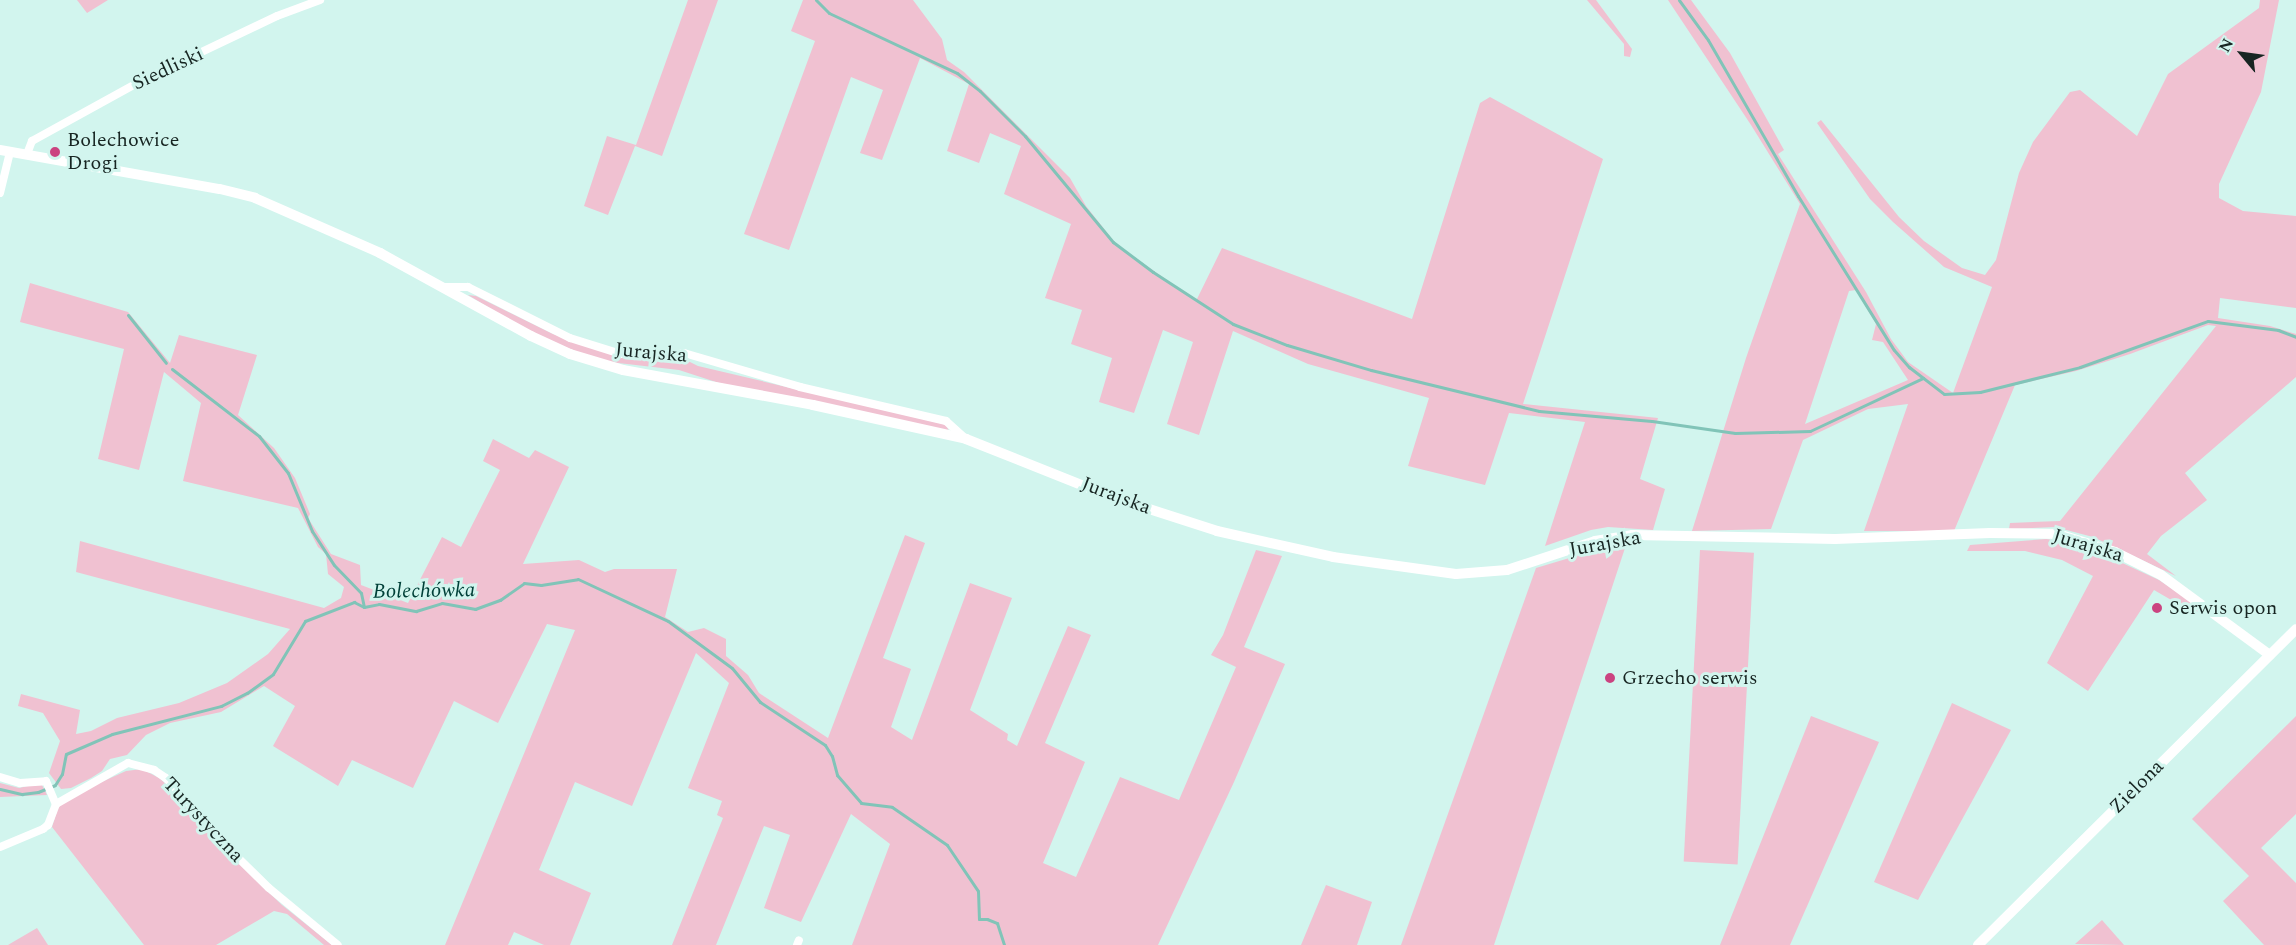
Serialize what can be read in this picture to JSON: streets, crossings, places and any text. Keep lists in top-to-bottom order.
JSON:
{
  "streets": {
    "street": [
      "Siedliski",
      "Jurajska",
      "Zielona",
      "Turystyczna"
    ]
  },
  "crossings": [
    ["Siedliski", "Jurajska"],
    ["Jurajska", "Zielona"]
  ],
  "water": ["Bolechówka"],
  "places": ["Bolechowice Drogi", "Serwis opon", "Grzecho serwis"],
  "north": "top left"
}
